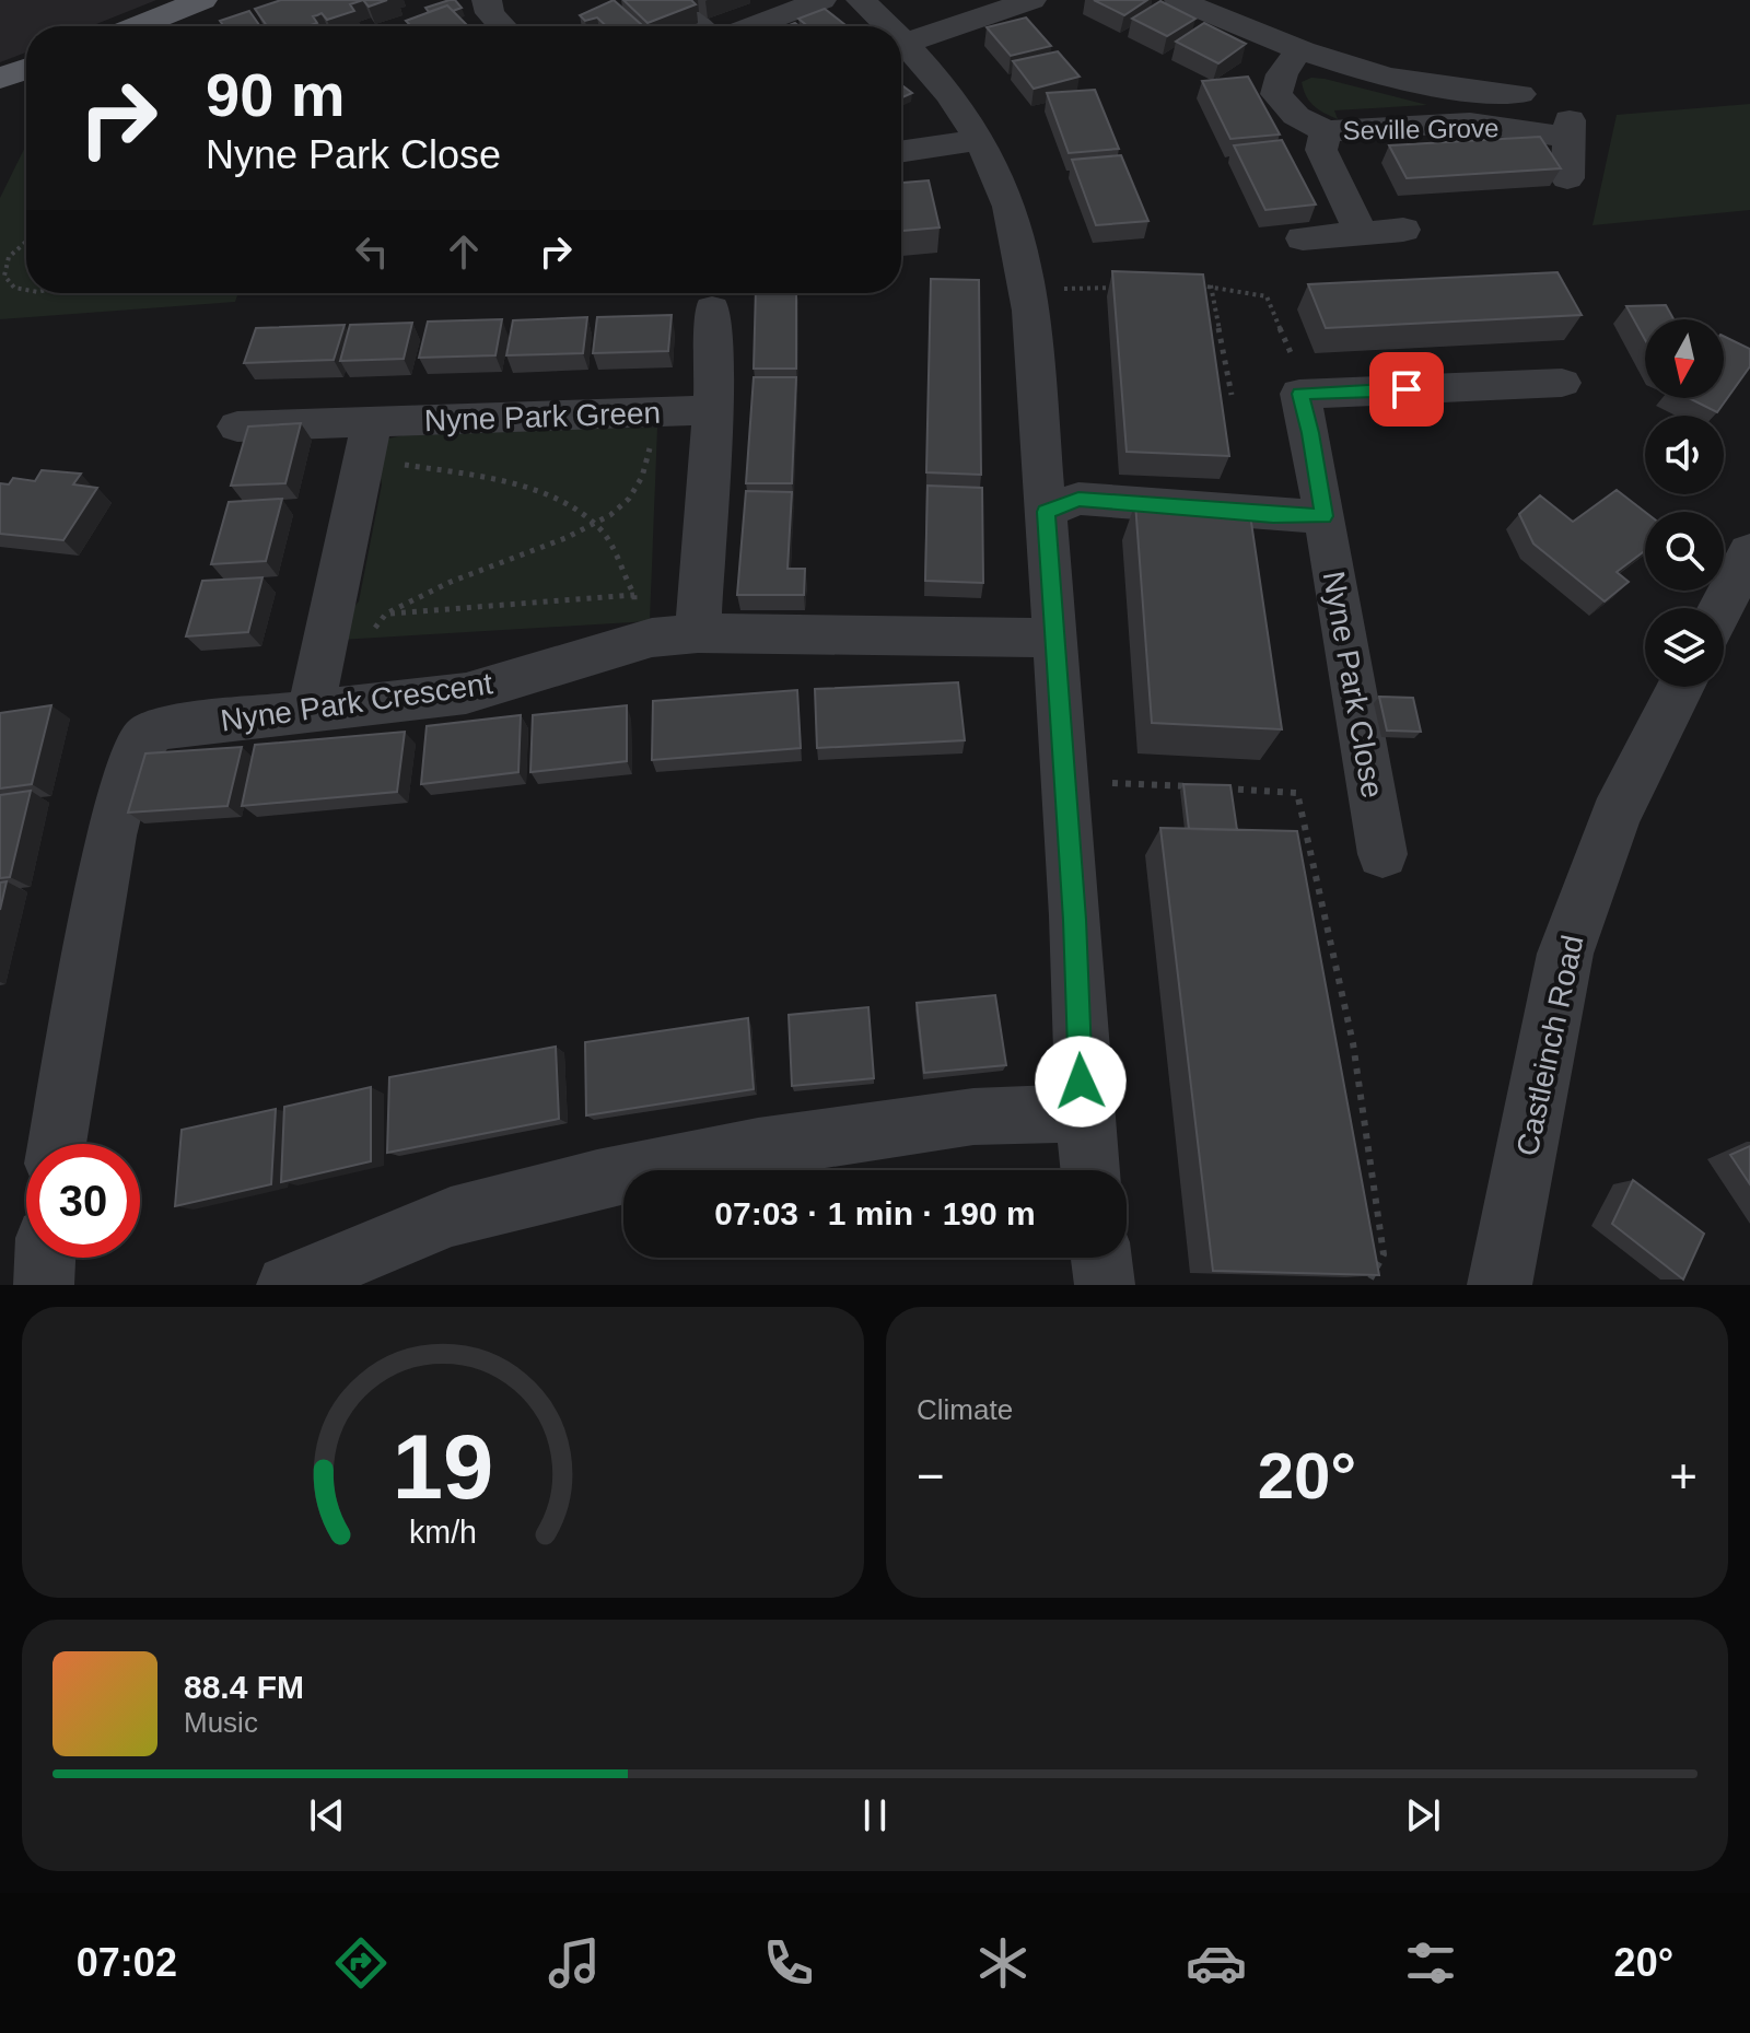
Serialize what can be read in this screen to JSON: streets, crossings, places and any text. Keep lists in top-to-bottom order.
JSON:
{
  "streets": {
    "street": [
      "Seville Grove",
      "Nyne Park Green",
      "Nyne Park Close",
      "Nyne Park Crescent",
      "Castleinch Road"
    ]
  },
  "north": "bottom",
  "page": {
    "turn": ["90 m", "Nyne Park Close"],
    "limit": "30",
    "trip": "07:03 · 1 min · 190 m",
    "tile": "Climate",
    "heat": ["−", "20°", "+"],
    "song": ["88.4 FM", "Music"],
    "tabs": ["07:02", "20°"],
    "gauge": ["19", "km/h"]
  }
}
